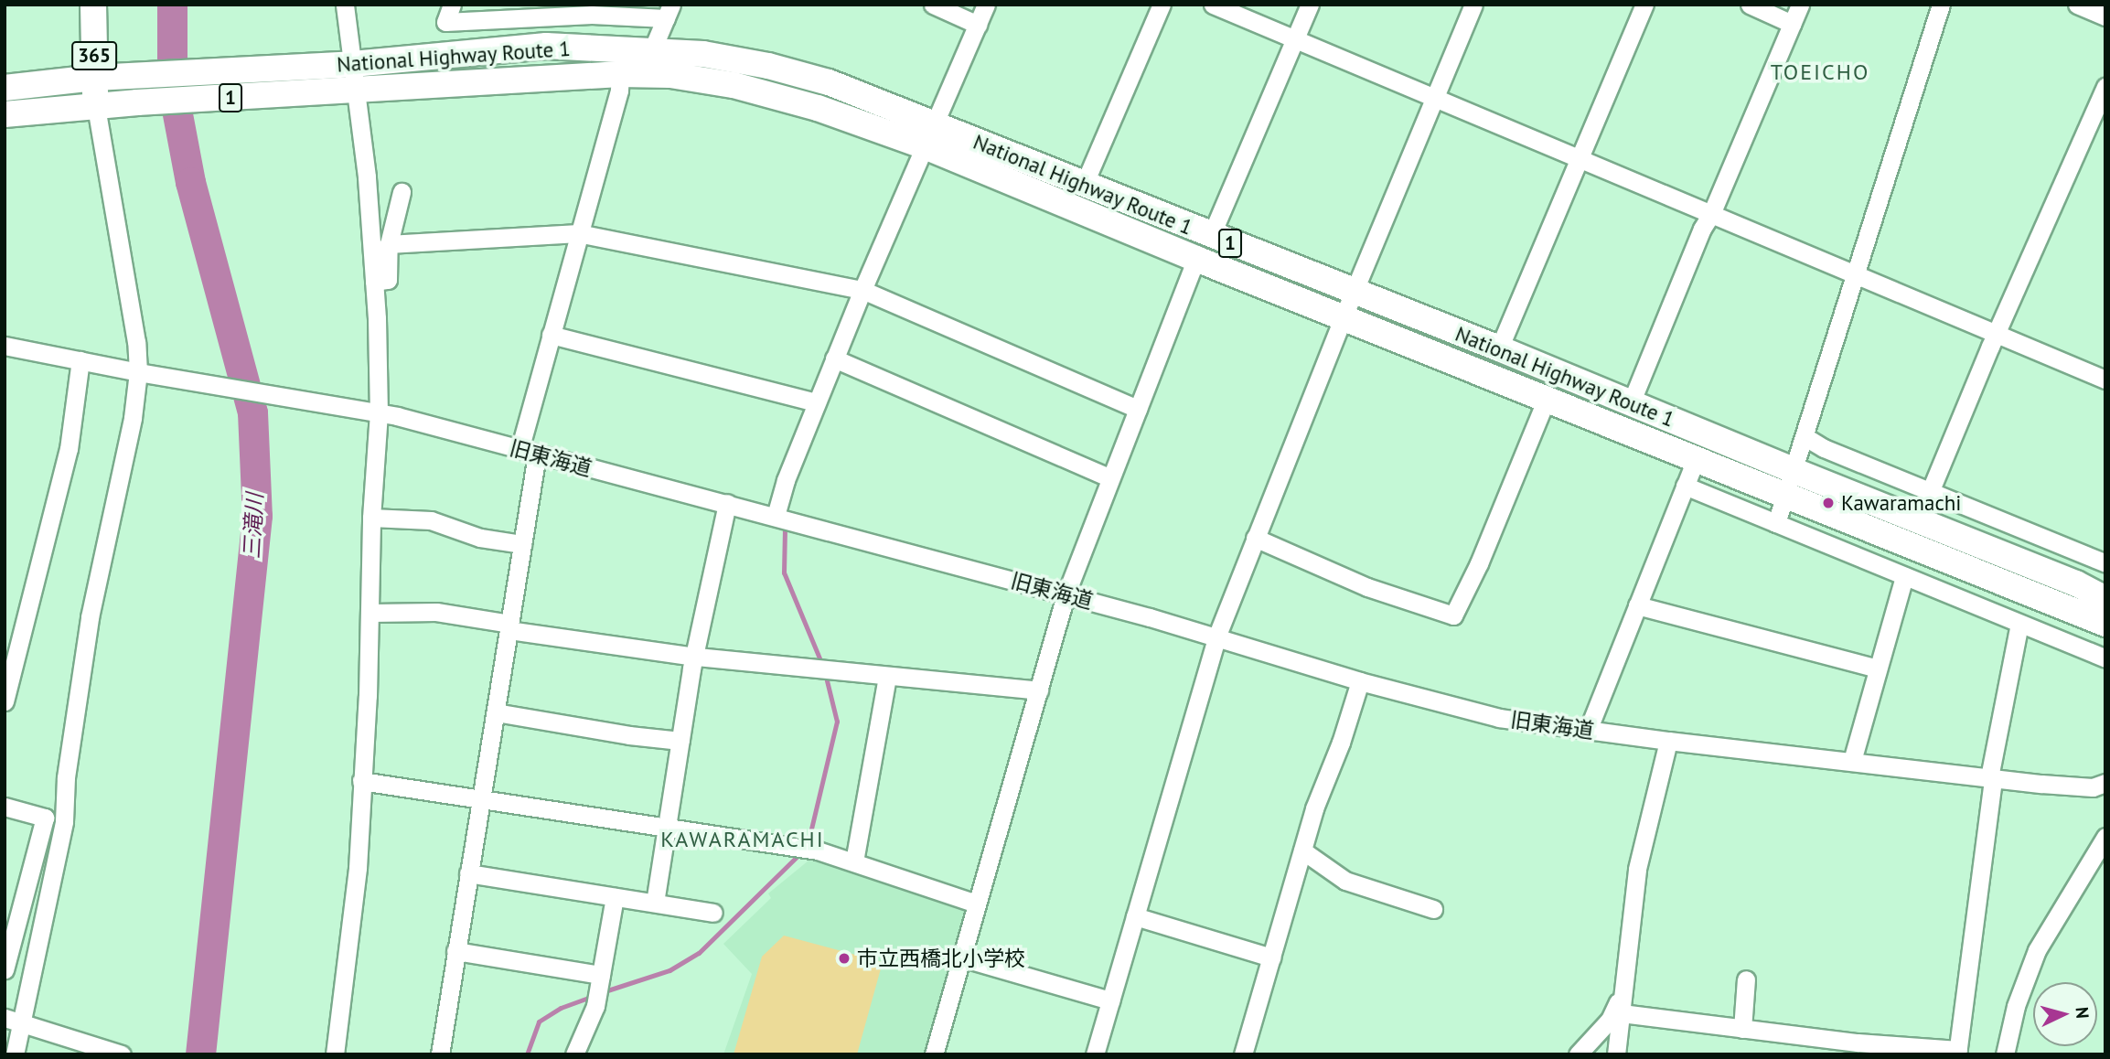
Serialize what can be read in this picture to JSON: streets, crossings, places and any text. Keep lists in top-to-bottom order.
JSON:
{
  "streets": {
    "highway": ["365", "National Highway Route 1", "1"],
    "street": ["旧東海道"]
  },
  "crossings": [
    ["365", "National Highway Route 1"]
  ],
  "districts": ["TOEICHO", "KAWARAMACHI"],
  "water": ["三滝川"],
  "places": ["Kawaramachi", "市立西橋北小学校"],
  "north": "right"
}
